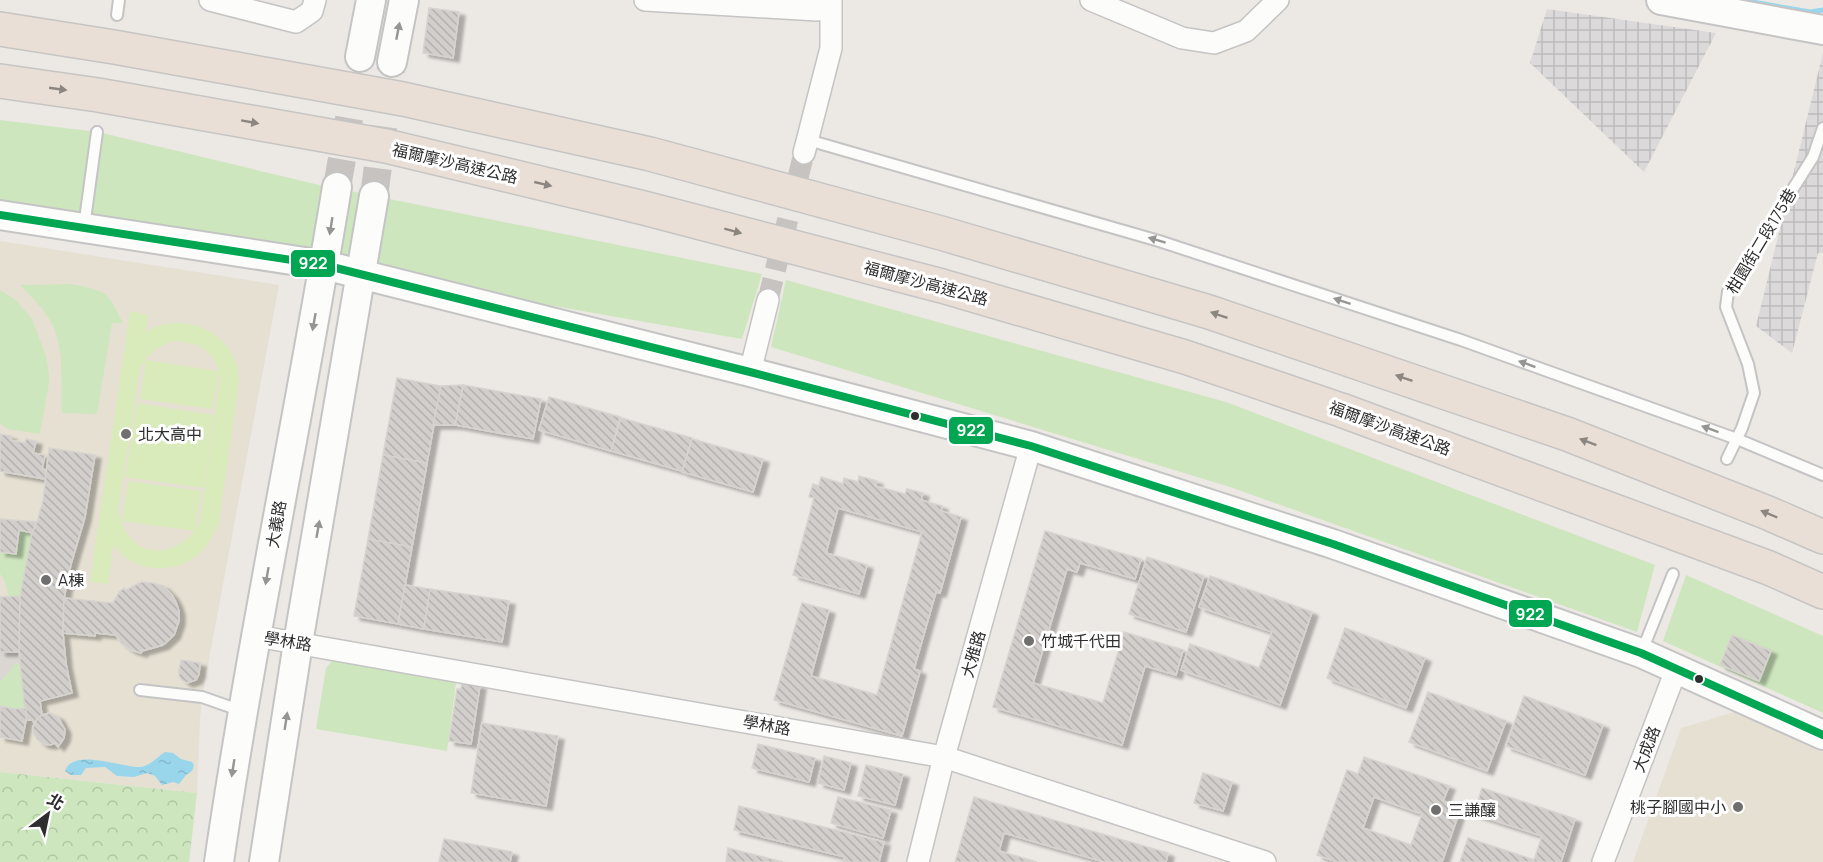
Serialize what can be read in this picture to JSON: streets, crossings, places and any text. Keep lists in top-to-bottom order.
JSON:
{
  "streets": {
    "highway": ["福爾摩沙高速公路"],
    "street": [
      "大義路",
      "學林路",
      "大雅路",
      "大成路"
    ],
    "lane": ["柑園街二段175巷"]
  },
  "crossings": [
    ["大義路", "學林路"],
    ["學林路", "大雅路"]
  ],
  "places": [
    "北大高中",
    "A棟",
    "竹城千代田",
    "桃子腳國中小",
    "三謙釀"
  ],
  "lines": ["transit line 922"],
  "north": "top right"
}
